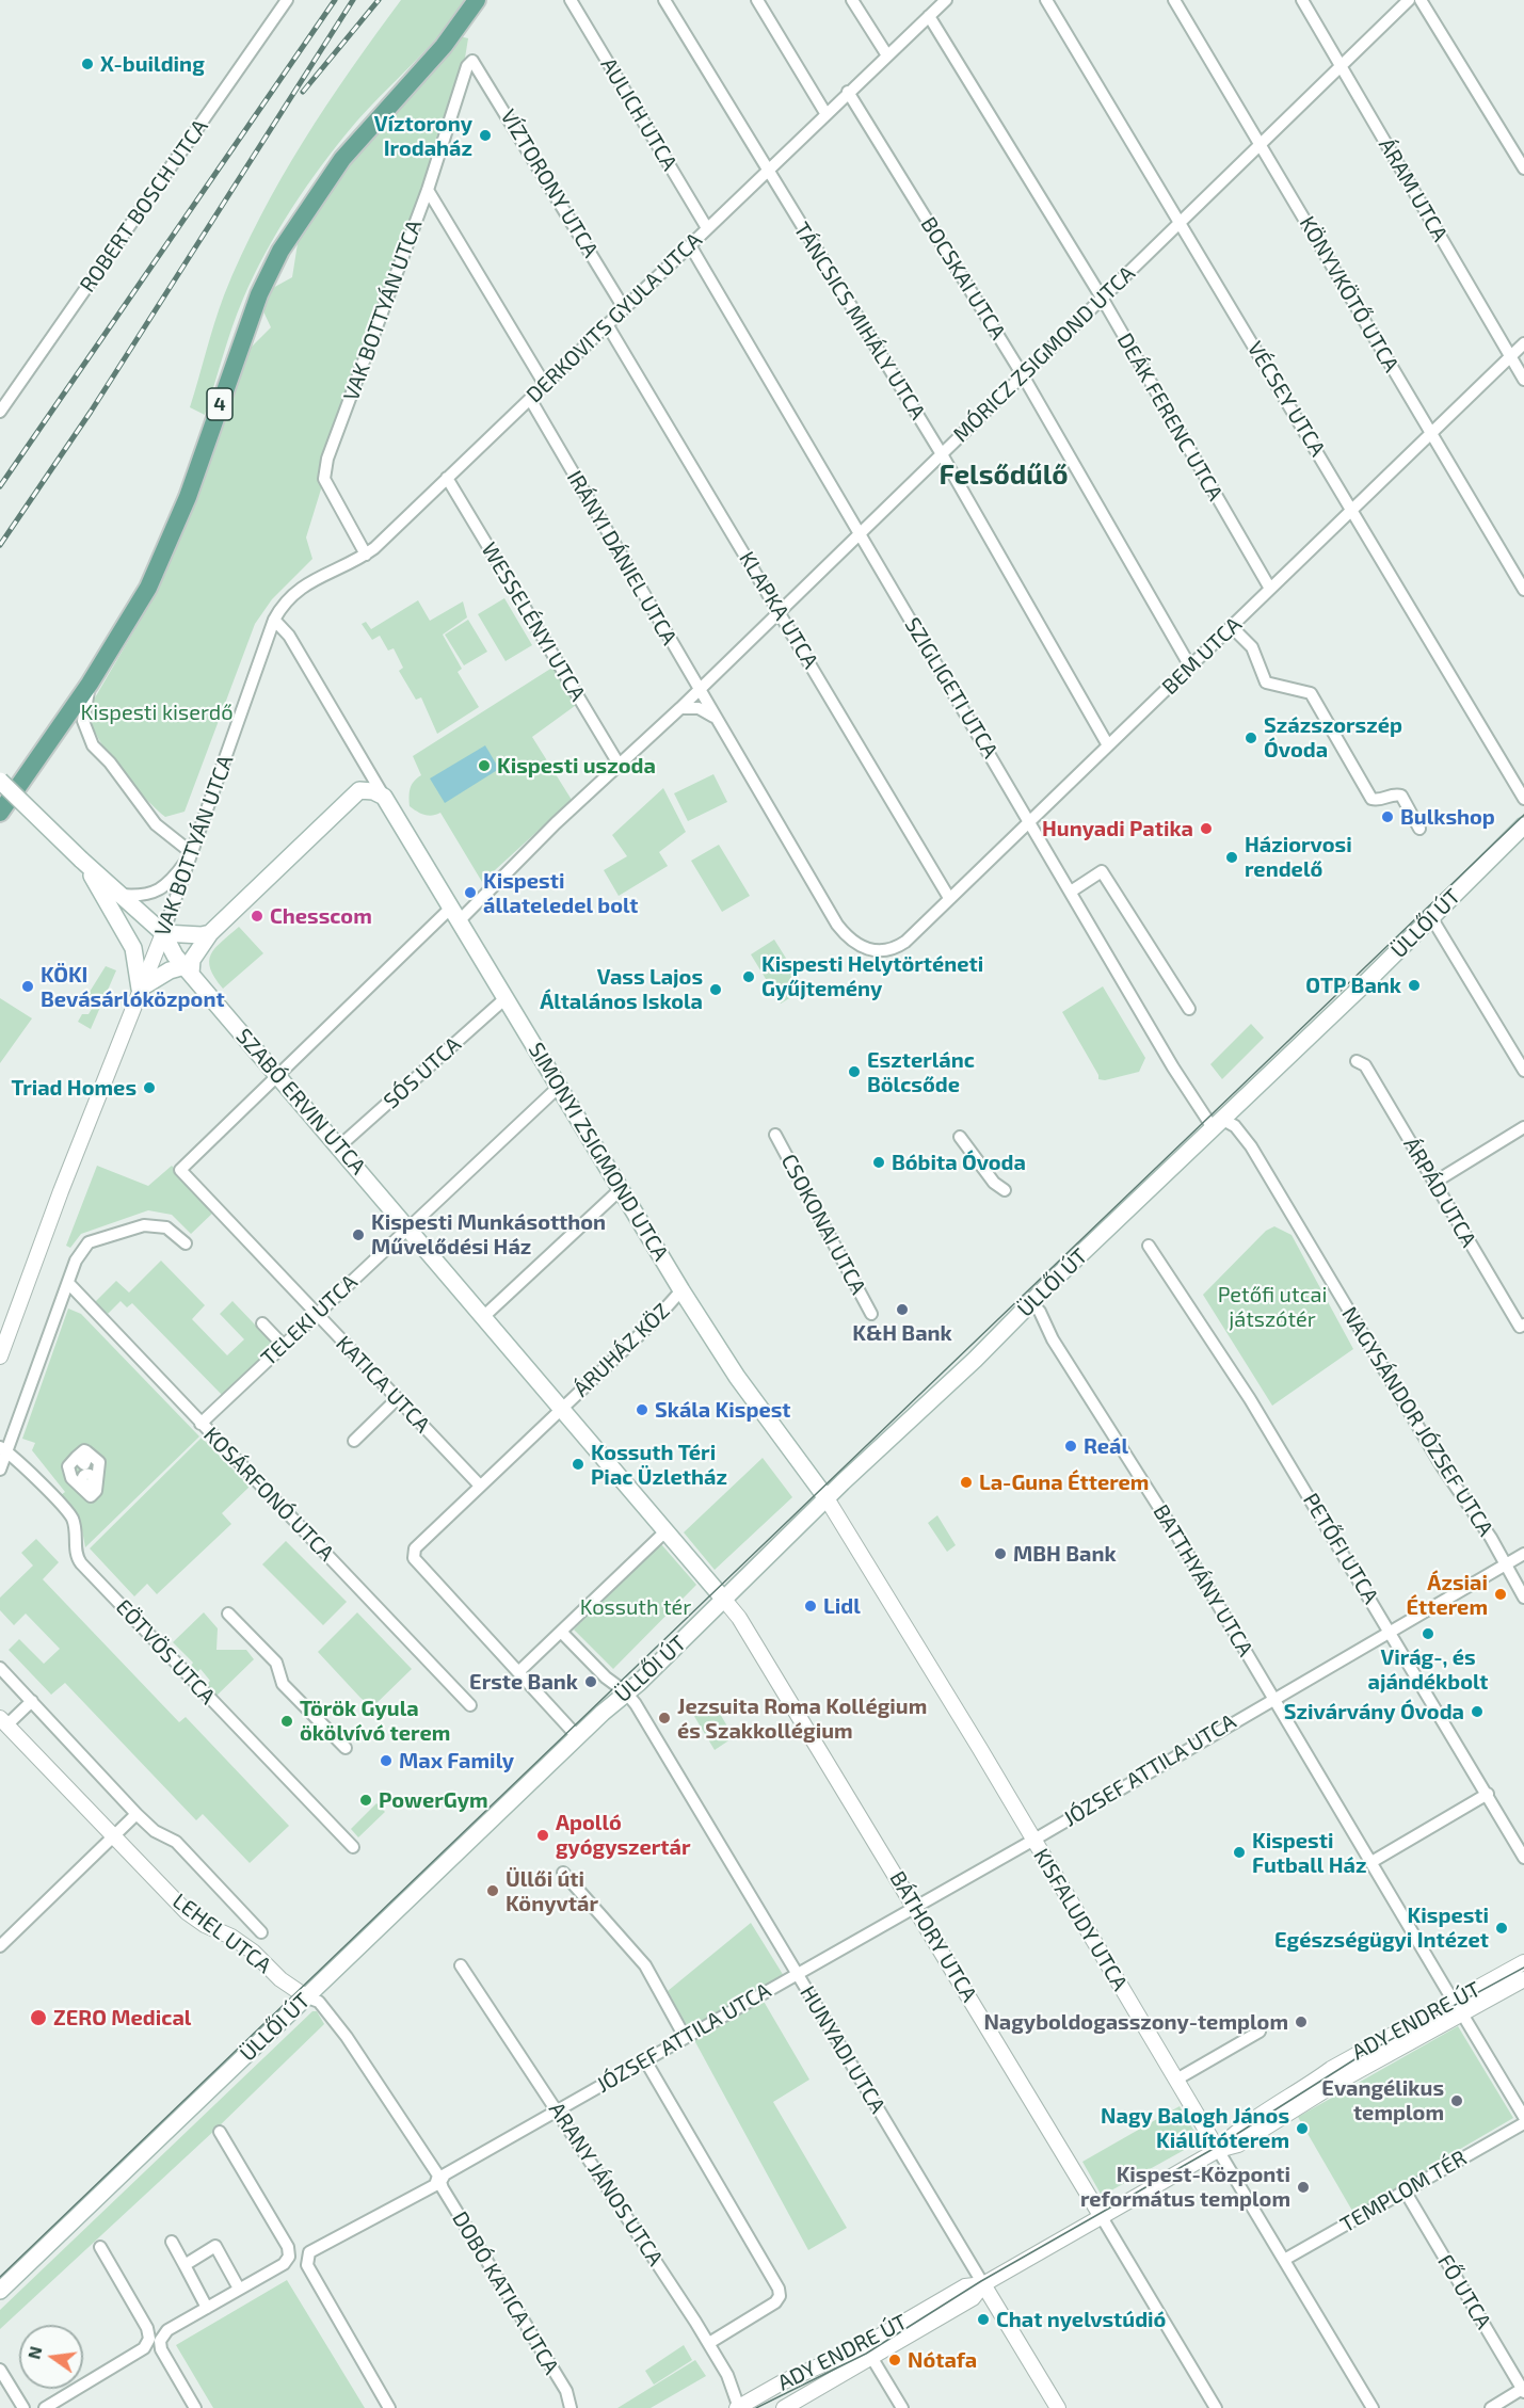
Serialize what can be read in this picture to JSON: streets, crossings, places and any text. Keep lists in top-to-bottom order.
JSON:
{
  "streets": {
    "main road": [
      "4",
      "ÜLLŐI ÚT",
      "SZABÓ ERVIN UTCA",
      "SIMONYI ZSIGMOND UTCA"
    ],
    "street": [
      "AULICH UTCA",
      "VÍZTORONY UTCA",
      "ÁRAM UTCA",
      "ROBERT BOSCH UTCA",
      "BOCSKAI UTCA",
      "KÖNYVKÖTŐ UTCA",
      "VAK BOTTYÁN UTCA",
      "DERKOVITS GYULA UTCA",
      "TÁNCSICS MIHÁLY UTCA",
      "MÓRICZ ZSIGMOND UTCA",
      "VÉCSEY UTCA",
      "DEÁK FERENC UTCA",
      "IRÁNYI DÁNIEL UTCA",
      "KLAPKA UTCA",
      "WESSELÉNYI UTCA",
      "BEM UTCA",
      "SZIGLIGETI UTCA",
      "SÓS UTCA",
      "ÁRPÁD UTCA",
      "CSOKONAI UTCA",
      "TELEKI UTCA",
      "ÁRUHÁZ KÖZ",
      "KATICA UTCA",
      "NAGYSÁNDOR JÓZSEF UTCA",
      "KOSÁRFONÓ UTCA",
      "PETŐFI UTCA",
      "BATTHYÁNY UTCA",
      "EÖTVÖS UTCA",
      "JÓZSEF ATTILA UTCA",
      "KISFALUDY UTCA",
      "LEHEL UTCA",
      "BÁTHORY UTCA",
      "ADY ENDRE ÚT",
      "HUNYADI UTCA",
      "ARANY JÁNOS UTCA",
      "TEMPLOM TÉR",
      "FŐ UTCA",
      "DOBÓ KATICA UTCA"
    ]
  },
  "crossings": [
    ["AULICH UTCA", "DERKOVITS GYULA UTCA"],
    ["VÍZTORONY UTCA", "VAK BOTTYÁN UTCA"],
    ["VÍZTORONY UTCA", "DERKOVITS GYULA UTCA"],
    ["ÁRAM UTCA", "MÓRICZ ZSIGMOND UTCA"],
    ["ÁRAM UTCA", "BEM UTCA"],
    ["BOCSKAI UTCA", "DERKOVITS GYULA UTCA"],
    ["BOCSKAI UTCA", "MÓRICZ ZSIGMOND UTCA"],
    ["BOCSKAI UTCA", "BEM UTCA"],
    ["KÖNYVKÖTŐ UTCA", "MÓRICZ ZSIGMOND UTCA"],
    ["KÖNYVKÖTŐ UTCA", "BEM UTCA"],
    ["VAK BOTTYÁN UTCA", "DERKOVITS GYULA UTCA"],
    ["VAK BOTTYÁN UTCA", "SZABÓ ERVIN UTCA"],
    ["VAK BOTTYÁN UTCA", "SIMONYI ZSIGMOND UTCA"],
    ["DERKOVITS GYULA UTCA", "TÁNCSICS MIHÁLY UTCA"],
    ["DERKOVITS GYULA UTCA", "DEÁK FERENC UTCA"],
    ["DERKOVITS GYULA UTCA", "IRÁNYI DÁNIEL UTCA"],
    ["DERKOVITS GYULA UTCA", "KLAPKA UTCA"],
    ["DERKOVITS GYULA UTCA", "WESSELÉNYI UTCA"],
    ["DERKOVITS GYULA UTCA", "SZIGLIGETI UTCA"],
    ["DERKOVITS GYULA UTCA", "SIMONYI ZSIGMOND UTCA"],
    ["TÁNCSICS MIHÁLY UTCA", "MÓRICZ ZSIGMOND UTCA"],
    ["TÁNCSICS MIHÁLY UTCA", "BEM UTCA"],
    ["MÓRICZ ZSIGMOND UTCA", "VÉCSEY UTCA"],
    ["MÓRICZ ZSIGMOND UTCA", "DEÁK FERENC UTCA"],
    ["MÓRICZ ZSIGMOND UTCA", "IRÁNYI DÁNIEL UTCA"],
    ["MÓRICZ ZSIGMOND UTCA", "KLAPKA UTCA"],
    ["MÓRICZ ZSIGMOND UTCA", "WESSELÉNYI UTCA"],
    ["MÓRICZ ZSIGMOND UTCA", "SZIGLIGETI UTCA"],
    ["MÓRICZ ZSIGMOND UTCA", "SZABÓ ERVIN UTCA"],
    ["MÓRICZ ZSIGMOND UTCA", "SIMONYI ZSIGMOND UTCA"],
    ["MÓRICZ ZSIGMOND UTCA", "KATICA UTCA"],
    ["VÉCSEY UTCA", "BEM UTCA"],
    ["DEÁK FERENC UTCA", "BEM UTCA"],
    ["IRÁNYI DÁNIEL UTCA", "BEM UTCA"],
    ["KLAPKA UTCA", "BEM UTCA"],
    ["BEM UTCA", "SZIGLIGETI UTCA"],
    ["SZIGLIGETI UTCA", "ÜLLŐI ÚT"],
    ["SZIGLIGETI UTCA", "NAGYSÁNDOR JÓZSEF UTCA"],
    ["ÜLLŐI ÚT", "SIMONYI ZSIGMOND UTCA"],
    ["ÜLLŐI ÚT", "NAGYSÁNDOR JÓZSEF UTCA"],
    ["ÜLLŐI ÚT", "BATTHYÁNY UTCA"],
    ["ÜLLŐI ÚT", "KISFALUDY UTCA"],
    ["ÜLLŐI ÚT", "LEHEL UTCA"],
    ["ÜLLŐI ÚT", "BÁTHORY UTCA"],
    ["ÜLLŐI ÚT", "HUNYADI UTCA"],
    ["ÜLLŐI ÚT", "DOBÓ KATICA UTCA"],
    ["SÓS UTCA", "SZABÓ ERVIN UTCA"],
    ["SÓS UTCA", "SIMONYI ZSIGMOND UTCA"],
    ["SZABÓ ERVIN UTCA", "TELEKI UTCA"],
    ["SZABÓ ERVIN UTCA", "ÁRUHÁZ KÖZ"],
    ["SIMONYI ZSIGMOND UTCA", "TELEKI UTCA"],
    ["SIMONYI ZSIGMOND UTCA", "ÁRUHÁZ KÖZ"],
    ["SIMONYI ZSIGMOND UTCA", "KISFALUDY UTCA"],
    ["TELEKI UTCA", "KATICA UTCA"],
    ["TELEKI UTCA", "KOSÁRFONÓ UTCA"],
    ["NAGYSÁNDOR JÓZSEF UTCA", "JÓZSEF ATTILA UTCA"],
    ["PETŐFI UTCA", "JÓZSEF ATTILA UTCA"],
    ["BATTHYÁNY UTCA", "JÓZSEF ATTILA UTCA"],
    ["BATTHYÁNY UTCA", "ADY ENDRE ÚT"],
    ["JÓZSEF ATTILA UTCA", "KISFALUDY UTCA"],
    ["JÓZSEF ATTILA UTCA", "BÁTHORY UTCA"],
    ["JÓZSEF ATTILA UTCA", "HUNYADI UTCA"],
    ["JÓZSEF ATTILA UTCA", "ARANY JÁNOS UTCA"],
    ["JÓZSEF ATTILA UTCA", "DOBÓ KATICA UTCA"],
    ["KISFALUDY UTCA", "ADY ENDRE ÚT"],
    ["KISFALUDY UTCA", "TEMPLOM TÉR"],
    ["LEHEL UTCA", "DOBÓ KATICA UTCA"],
    ["BÁTHORY UTCA", "ADY ENDRE ÚT"],
    ["ADY ENDRE ÚT", "HUNYADI UTCA"],
    ["ADY ENDRE ÚT", "ARANY JÁNOS UTCA"],
    ["TEMPLOM TÉR", "FŐ UTCA"]
  ],
  "districts": ["Felsődűlő"],
  "parks": ["Kispesti kiserdő", "Petőfi utcai játszótér", "Kossuth tér"],
  "places": [
    "X-building",
    "Víztorony Irodaház",
    "Százszorszép Óvoda",
    "Kispesti uszoda",
    "Bulkshop",
    "Hunyadi Patika",
    "Háziorvosi rendelő",
    "Kispesti állateledel bolt",
    "Chesscom",
    "Kispesti Helytörténeti Gyűjtemény",
    "OTP Bank",
    "KÖKI Bevásárlóközpont",
    "Vass Lajos Általános Iskola",
    "Eszterlánc Bölcsőde",
    "Triad Homes",
    "Bóbita Óvoda",
    "Kispesti Munkásotthon Művelődési Ház",
    "K&H Bank",
    "Skála Kispest",
    "Reál",
    "Kossuth Téri Piac Üzletház",
    "La-Guna Étterem",
    "MBH Bank",
    "Ázsiai Étterem",
    "Lidl",
    "Virág-, és ajándékbolt",
    "Erste Bank",
    "Szivárvány Óvoda",
    "Jezsuita Roma Kollégium és Szakkollégium",
    "Török Gyula ökölvívó terem",
    "Max Family",
    "PowerGym",
    "Apolló gyógyszertár",
    "Kispesti Futball Ház",
    "Üllői úti Könyvtár",
    "Kispesti Egészségügyi Intézet",
    "ZERO Medical",
    "Nagyboldogasszony-templom",
    "Evangélikus templom",
    "Nagy Balogh János Kiállítóterem",
    "Kispest-Központi református templom",
    "Chat nyelvstúdió",
    "Nótafa"
  ],
  "north": "left"
}
